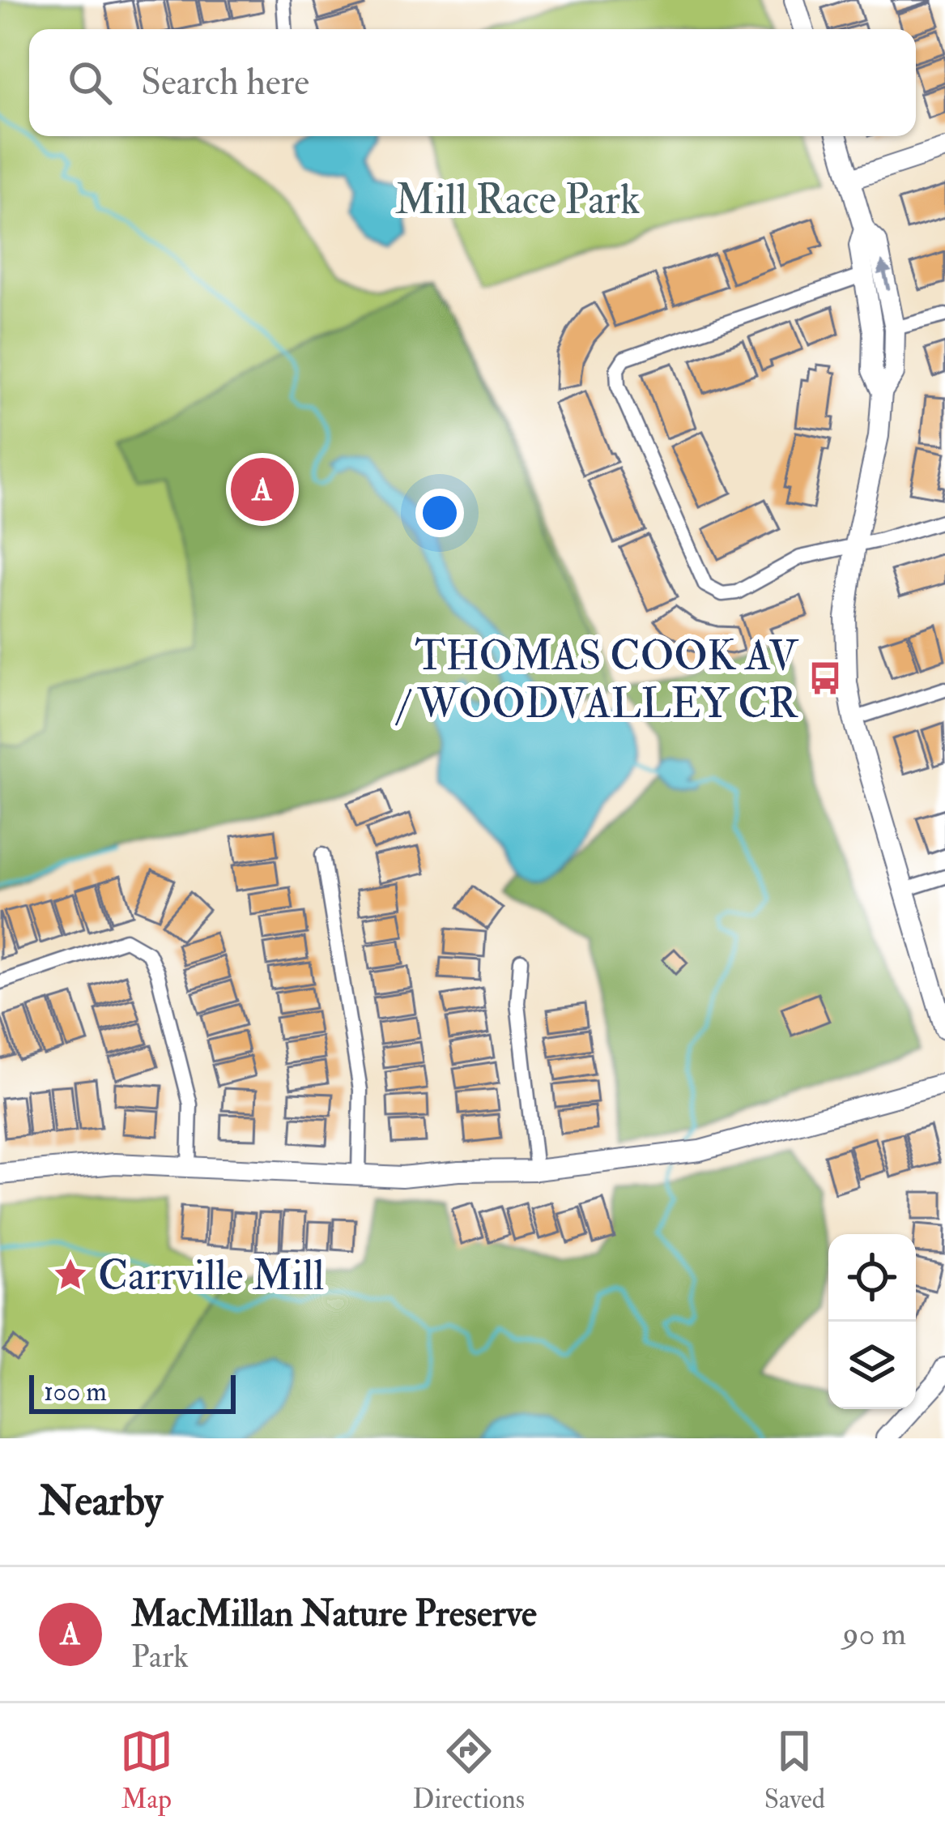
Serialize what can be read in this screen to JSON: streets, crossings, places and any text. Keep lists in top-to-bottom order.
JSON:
{
  "parks": ["Mill Race Park"],
  "places": {
    "bus stop": ["THOMAS COOK AV / WOODVALLEY CR"],
    "place": ["Carrville Mill"]
  },
  "scale_bar": "100 m",
  "page": {
    "search": "Search here",
    "pins": "A",
    "scale": "100 m",
    "heading": "Nearby",
    "list": [
      {
        "mark": "A",
        "name": "MacMillan Nature Preserve",
        "note": "Park",
        "value": "90 m"
      }
    ],
    "nav": ["Map", "Directions", "Saved"]
  }
}
